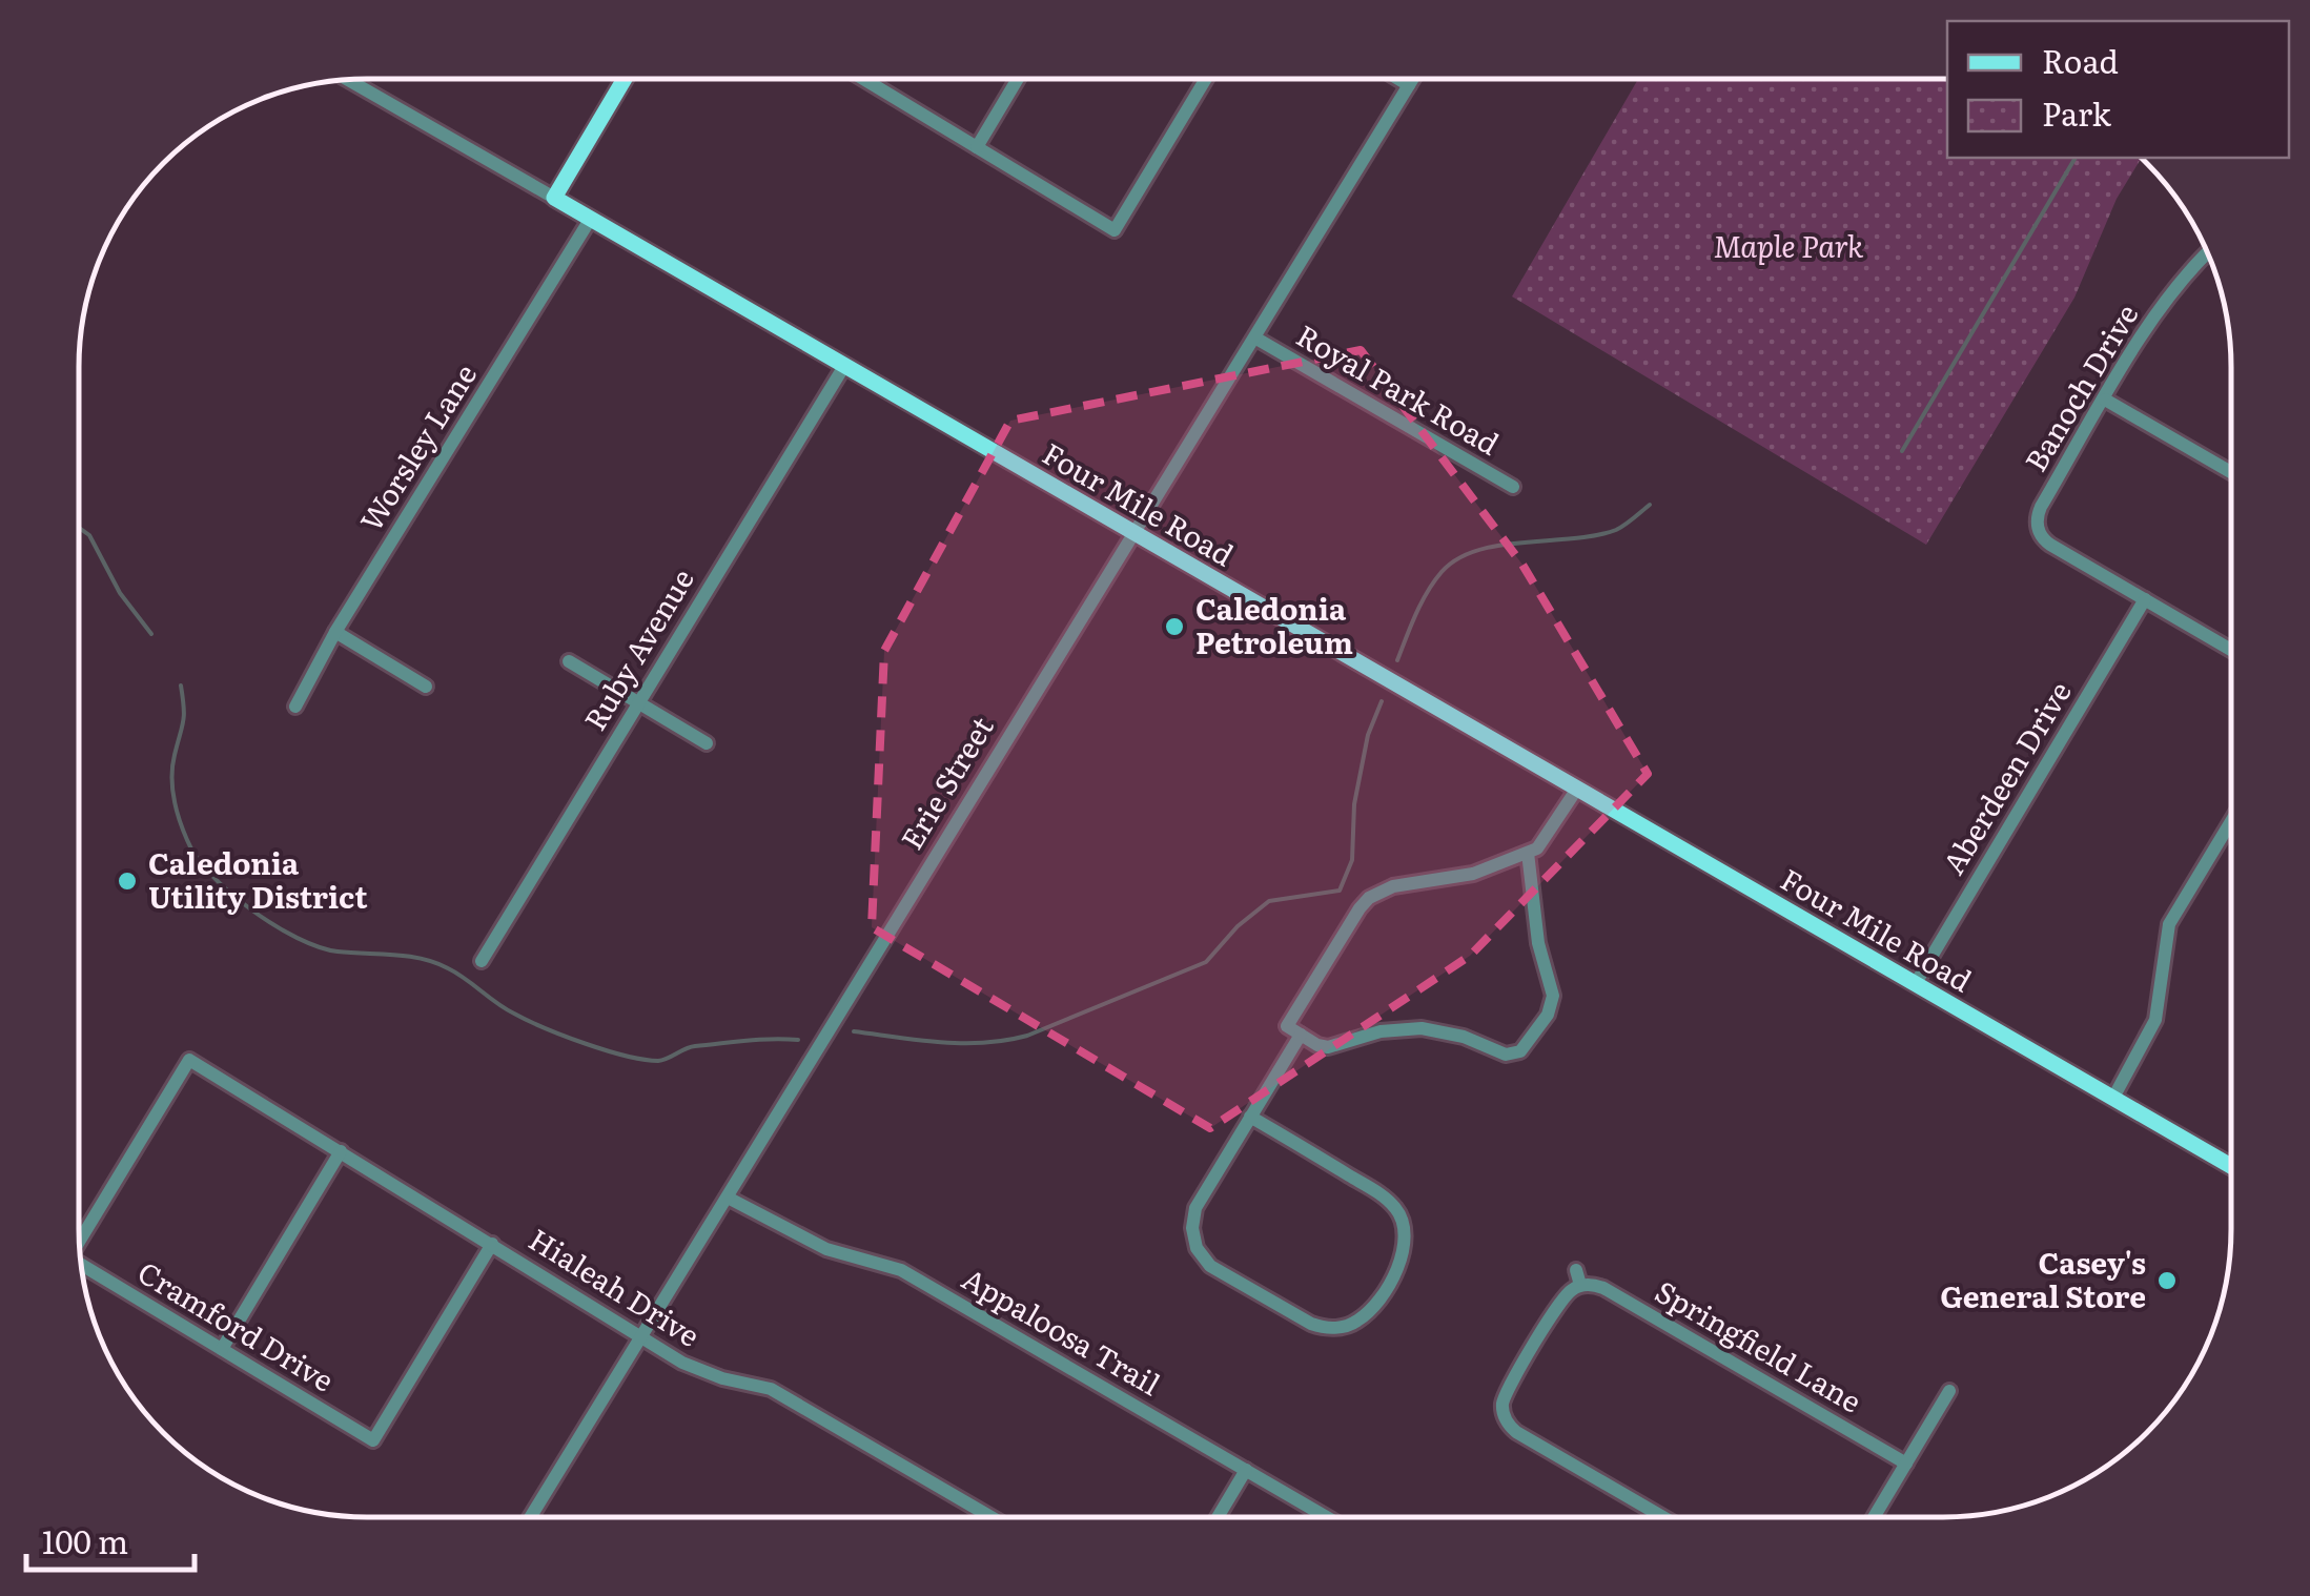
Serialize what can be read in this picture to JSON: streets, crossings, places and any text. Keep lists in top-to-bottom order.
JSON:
{
  "streets": {
    "main road": ["Four Mile Road"],
    "street": [
      "Banoch Drive",
      "Royal Park Road",
      "Worsley Lane",
      "Ruby Avenue",
      "Aberdeen Drive",
      "Erie Street",
      "Hialeah Drive",
      "Cramford Drive",
      "Appaloosa Trail",
      "Springfield Lane"
    ]
  },
  "crossings": [
    ["Banoch Drive", "Aberdeen Drive"],
    ["Royal Park Road", "Erie Street"],
    ["Worsley Lane", "Four Mile Road"],
    ["Four Mile Road", "Ruby Avenue"],
    ["Four Mile Road", "Aberdeen Drive"],
    ["Four Mile Road", "Erie Street"],
    ["Erie Street", "Hialeah Drive"],
    ["Erie Street", "Appaloosa Trail"],
    ["Hialeah Drive", "Cramford Drive"]
  ],
  "parks": ["Maple Park"],
  "places": ["Caledonia Petroleum", "Caledonia Utility District", "Casey's General Store"],
  "legend": ["Road", "Park"],
  "scale_bar": "100 m"
}
